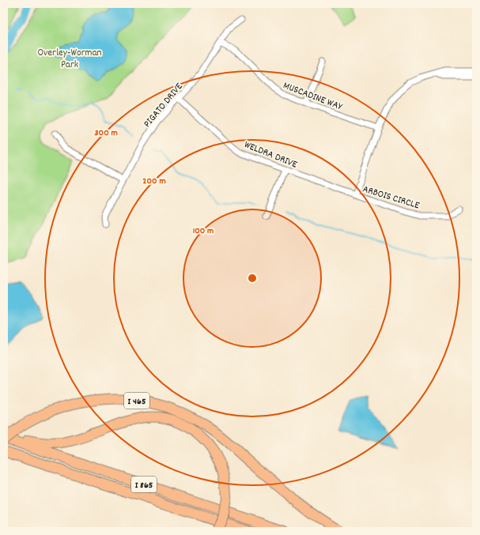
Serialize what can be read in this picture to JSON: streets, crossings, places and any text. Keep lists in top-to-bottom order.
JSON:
{
  "streets": {
    "highway": ["I 465", "I 865"],
    "street": [
      "MUSCADINE WAY",
      "PIGATO DRIVE",
      "WELDRA DRIVE",
      "ARBOIS CIRCLE"
    ]
  },
  "crossings": [
    ["MUSCADINE WAY", "PIGATO DRIVE"],
    ["PIGATO DRIVE", "WELDRA DRIVE"],
    ["WELDRA DRIVE", "ARBOIS CIRCLE"],
    ["I 465", "I 865"]
  ],
  "parks": ["Overley-Worman Park"],
  "rings": ["300 m", "200 m", "100 m"]
}
